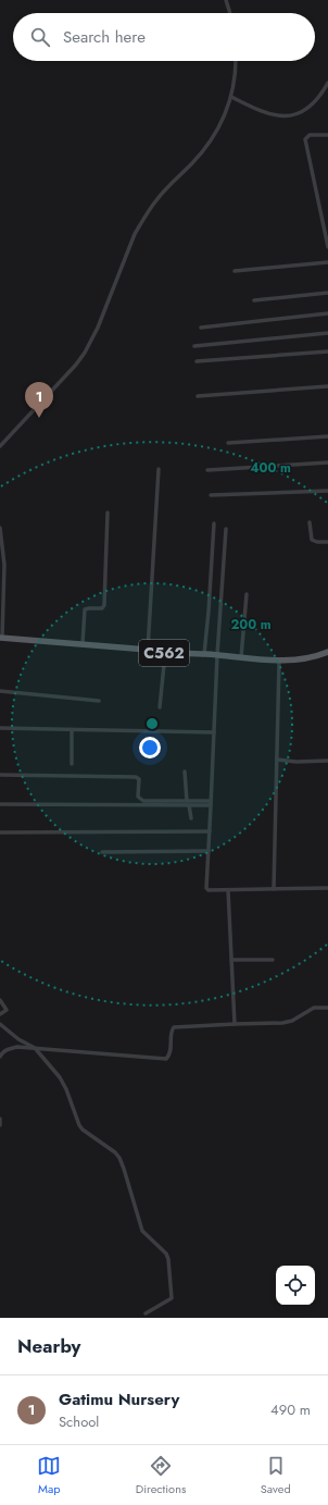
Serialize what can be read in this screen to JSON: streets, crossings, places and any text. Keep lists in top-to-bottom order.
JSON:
{
  "streets": {
    "main road": ["C562"]
  },
  "page": {
    "search": "Search here",
    "pins": "1",
    "heading": "Nearby",
    "list": [
      {
        "mark": "1",
        "name": "Gatimu Nursery",
        "note": "School",
        "value": "490 m"
      }
    ],
    "nav": ["Map", "Directions", "Saved"]
  },
  "rings": ["400 m", "200 m"]
}
